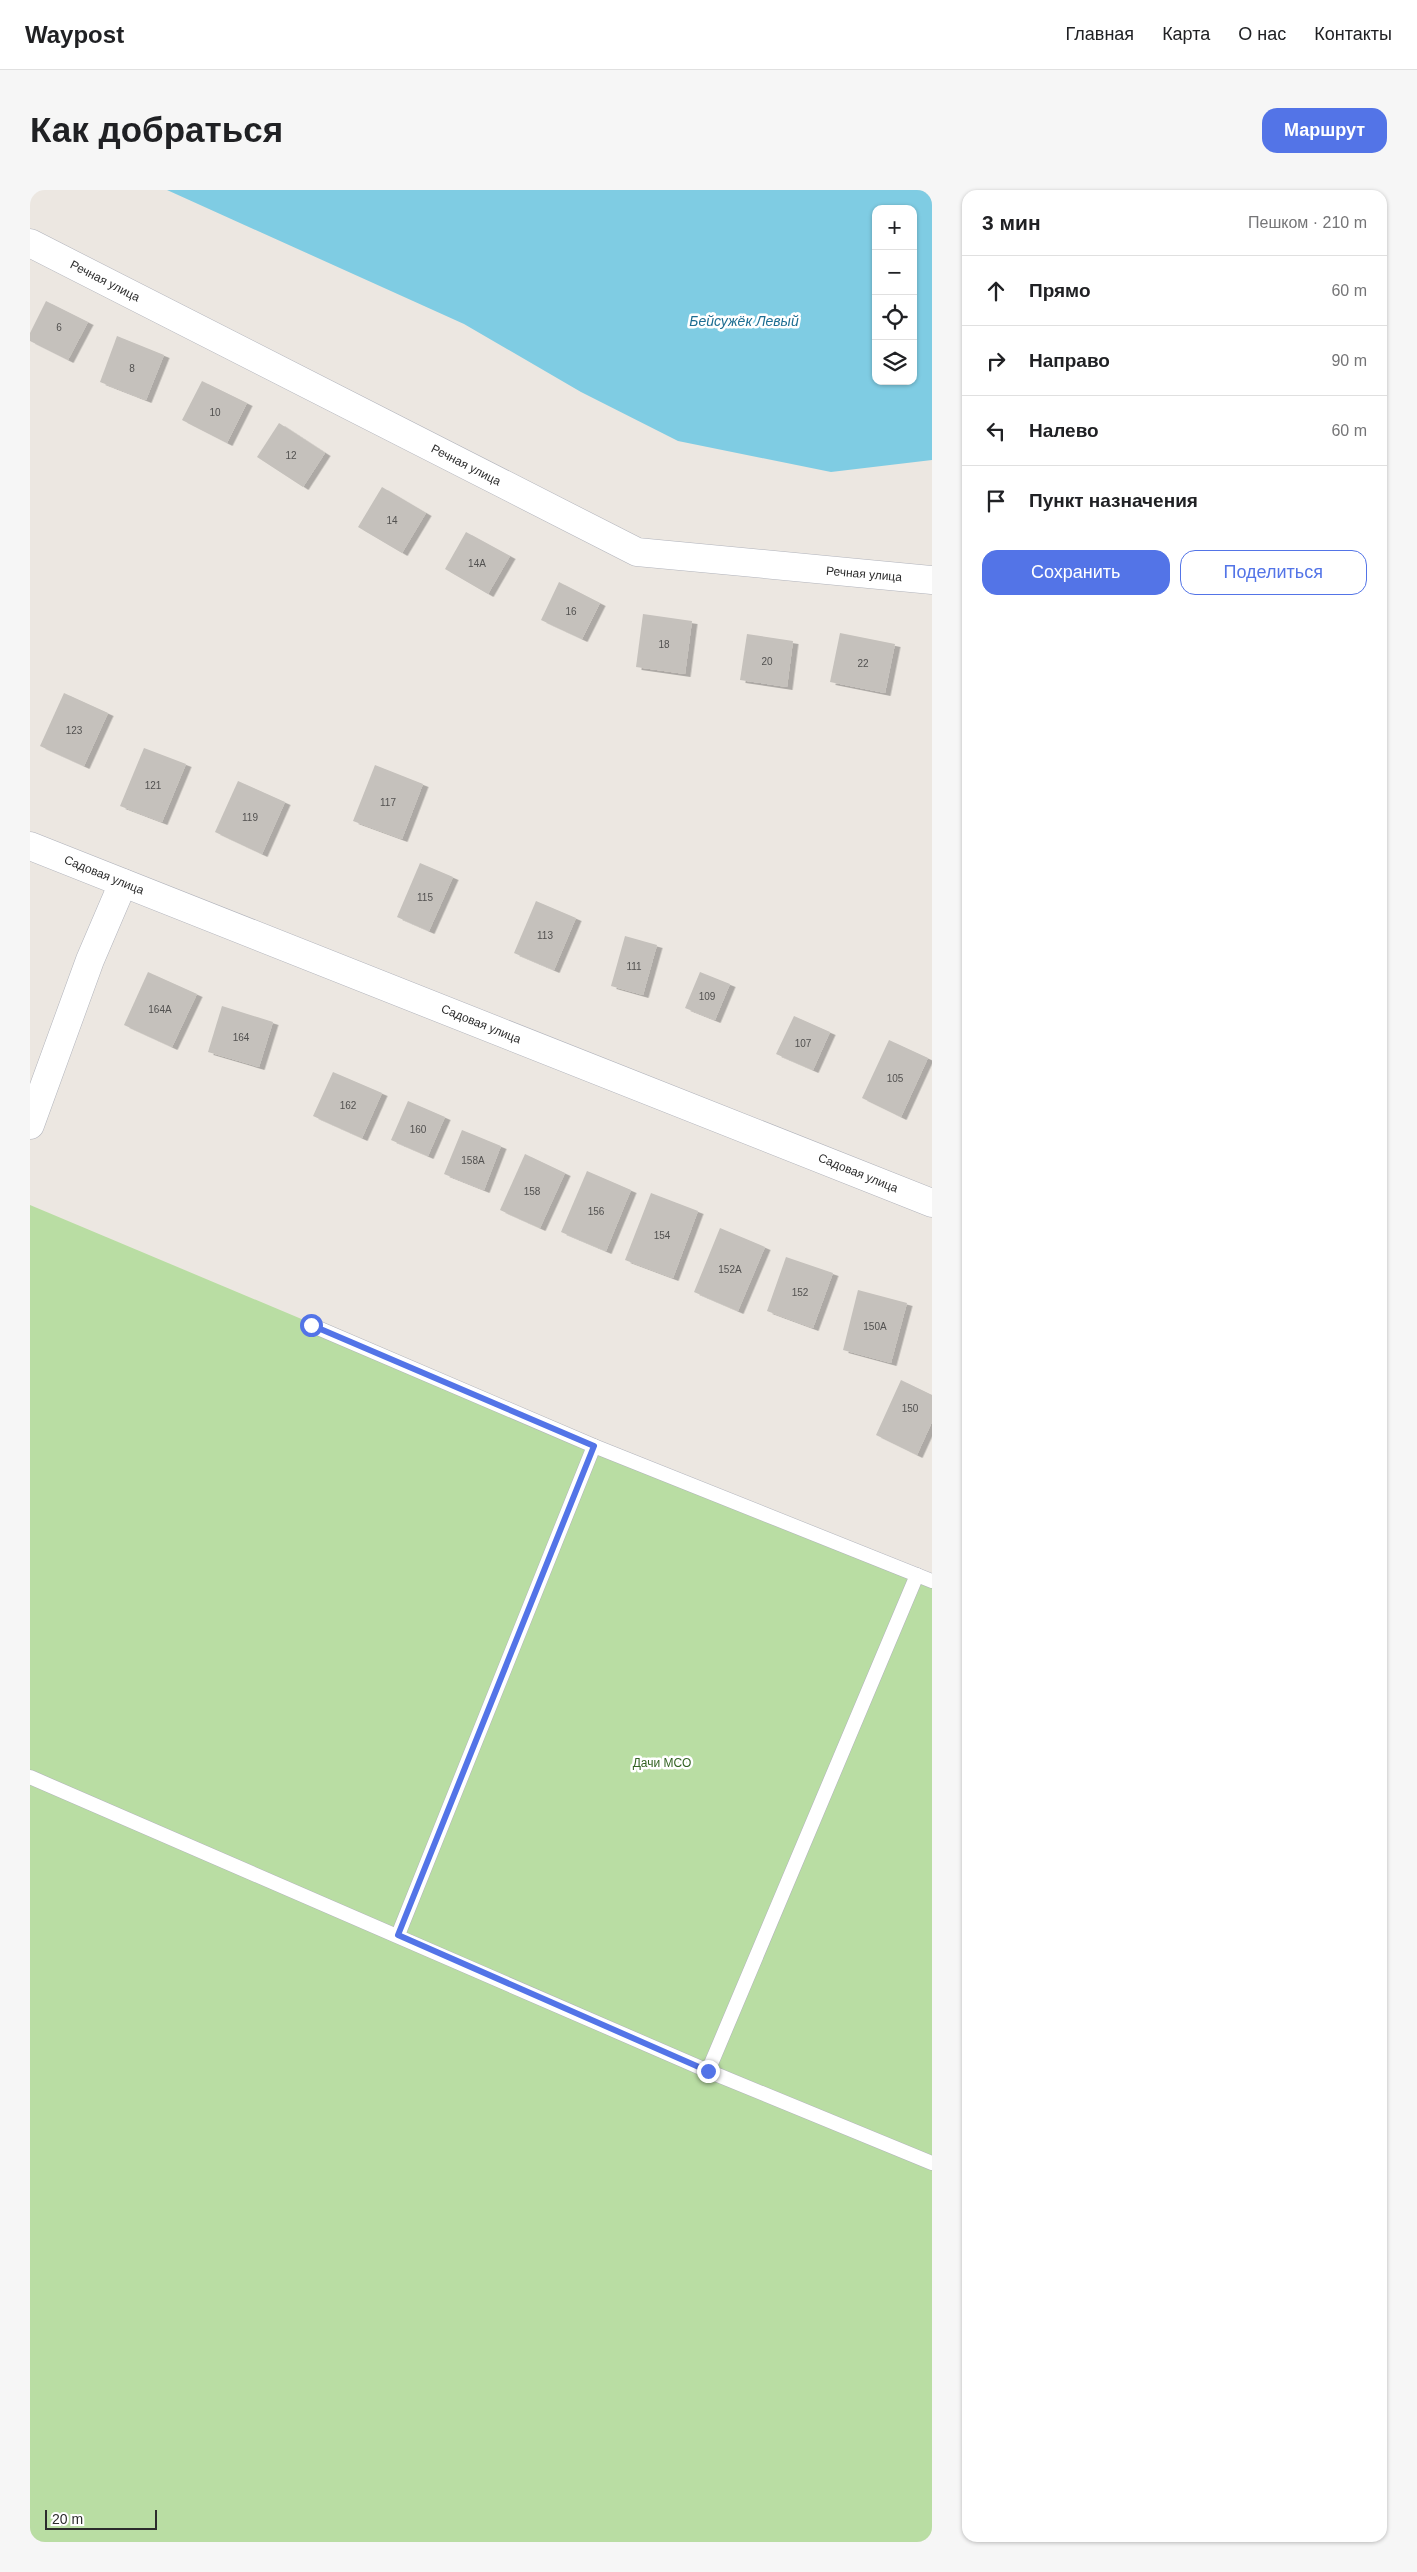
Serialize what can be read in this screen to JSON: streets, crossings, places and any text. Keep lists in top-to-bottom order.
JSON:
{
  "streets": {
    "street": ["Речная улица", "Садовая улица"]
  },
  "water": ["Бейсужёк Левый"],
  "parks": ["Дачи МСО"],
  "house_numbers": [
    "6",
    "8",
    "10",
    "12",
    "14",
    "14А",
    "16",
    "18",
    "20",
    "22",
    "123",
    "121",
    "117",
    "119",
    "115",
    "113",
    "111",
    "109",
    "164А",
    "164",
    "107",
    "105",
    "162",
    "160",
    "158А",
    "158",
    "156",
    "154",
    "152А",
    "152",
    "150А",
    "150"
  ],
  "scale_bar": "20 m",
  "page": {
    "header": "Waypost",
    "nav": [
      "Главная",
      "Карта",
      "О нас",
      "Контакты"
    ],
    "buttons": [
      "Маршрут",
      ["Сохранить", "Поделиться"]
    ],
    "title": "Как добраться",
    "heading": ["3 мин", "Пешком · 210 m"],
    "map_buttons": ["+", "−"],
    "list": [
      ["Прямо", "60 m"],
      ["Направо", "90 m"],
      ["Налево", "60 m"],
      "Пункт назначения"
    ],
    "scale": "20 m"
  }
}
